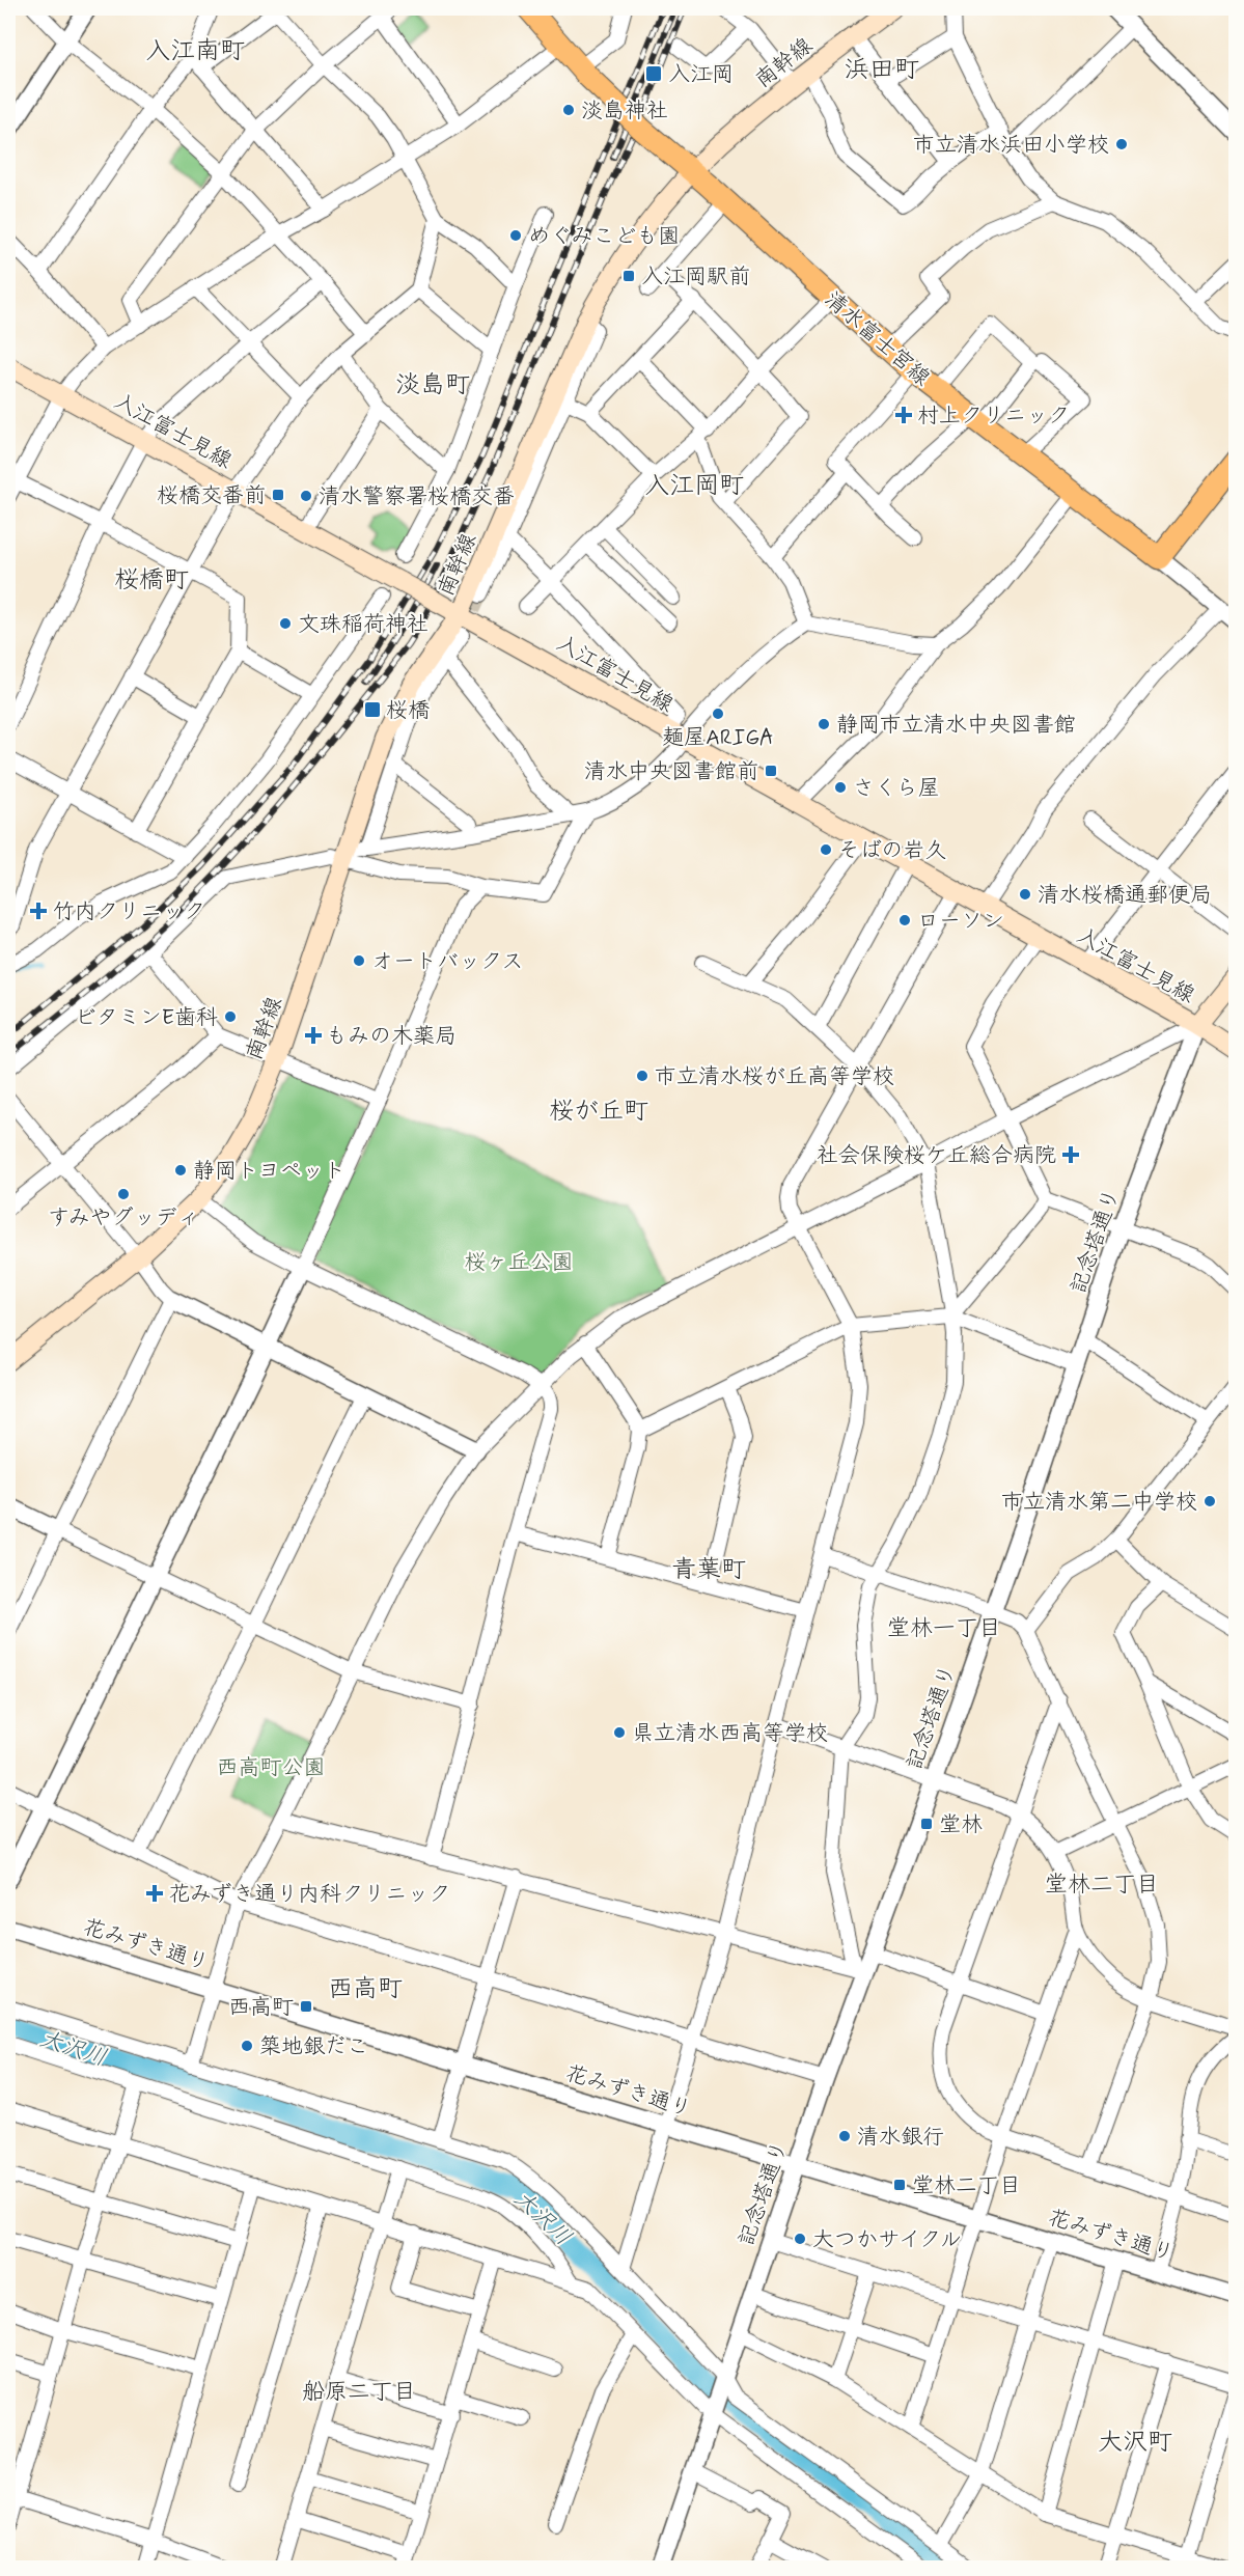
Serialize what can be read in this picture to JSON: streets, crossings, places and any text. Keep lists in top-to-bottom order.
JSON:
{
  "streets": {
    "main road": [
      "南幹線",
      "清水富士宮線",
      "入江富士見線",
      "記念塔通り"
    ],
    "street": ["花みずき通り"]
  },
  "crossings": [
    ["南幹線", "清水富士宮線"],
    ["南幹線", "入江富士見線"],
    ["入江富士見線", "記念塔通り"],
    ["記念塔通り", "花みずき通り"]
  ],
  "districts": [
    "入江南町",
    "浜田町",
    "淡島町",
    "入江岡町",
    "桜橋町",
    "桜が丘町",
    "青葉町",
    "堂林一丁目",
    "堂林二丁目",
    "西高町",
    "船原二丁目",
    "大沢町"
  ],
  "water": ["大沢川"],
  "parks": ["桜ヶ丘公園", "西高町公園"],
  "places": {
    "transit": [
      "入江岡",
      "入江岡駅前",
      "桜橋交番前",
      "桜橋",
      "清水中央図書館前",
      "堂林",
      "西高町",
      "堂林二丁目"
    ],
    "other": [
      "淡島神社",
      "市立清水浜田小学校",
      "めぐみこども園",
      "清水警察署桜橋交番",
      "文珠稲荷神社",
      "麺屋ARIGA",
      "静岡市立清水中央図書館",
      "さくら屋",
      "そばの岩久",
      "清水桜橋通郵便局",
      "ローソン",
      "オートバックス",
      "ビタミンE歯科",
      "市立清水桜が丘高等学校",
      "静岡トヨペット",
      "すみやグッディ",
      "市立清水第二中学校",
      "県立清水西高等学校",
      "築地銀だこ",
      "清水銀行",
      "大つかサイクル"
    ],
    "health": [
      "村上クリニック",
      "竹内クリニック",
      "もみの木薬局",
      "社会保険桜ケ丘総合病院",
      "花みずき通り内科クリニック"
    ]
  }
}
